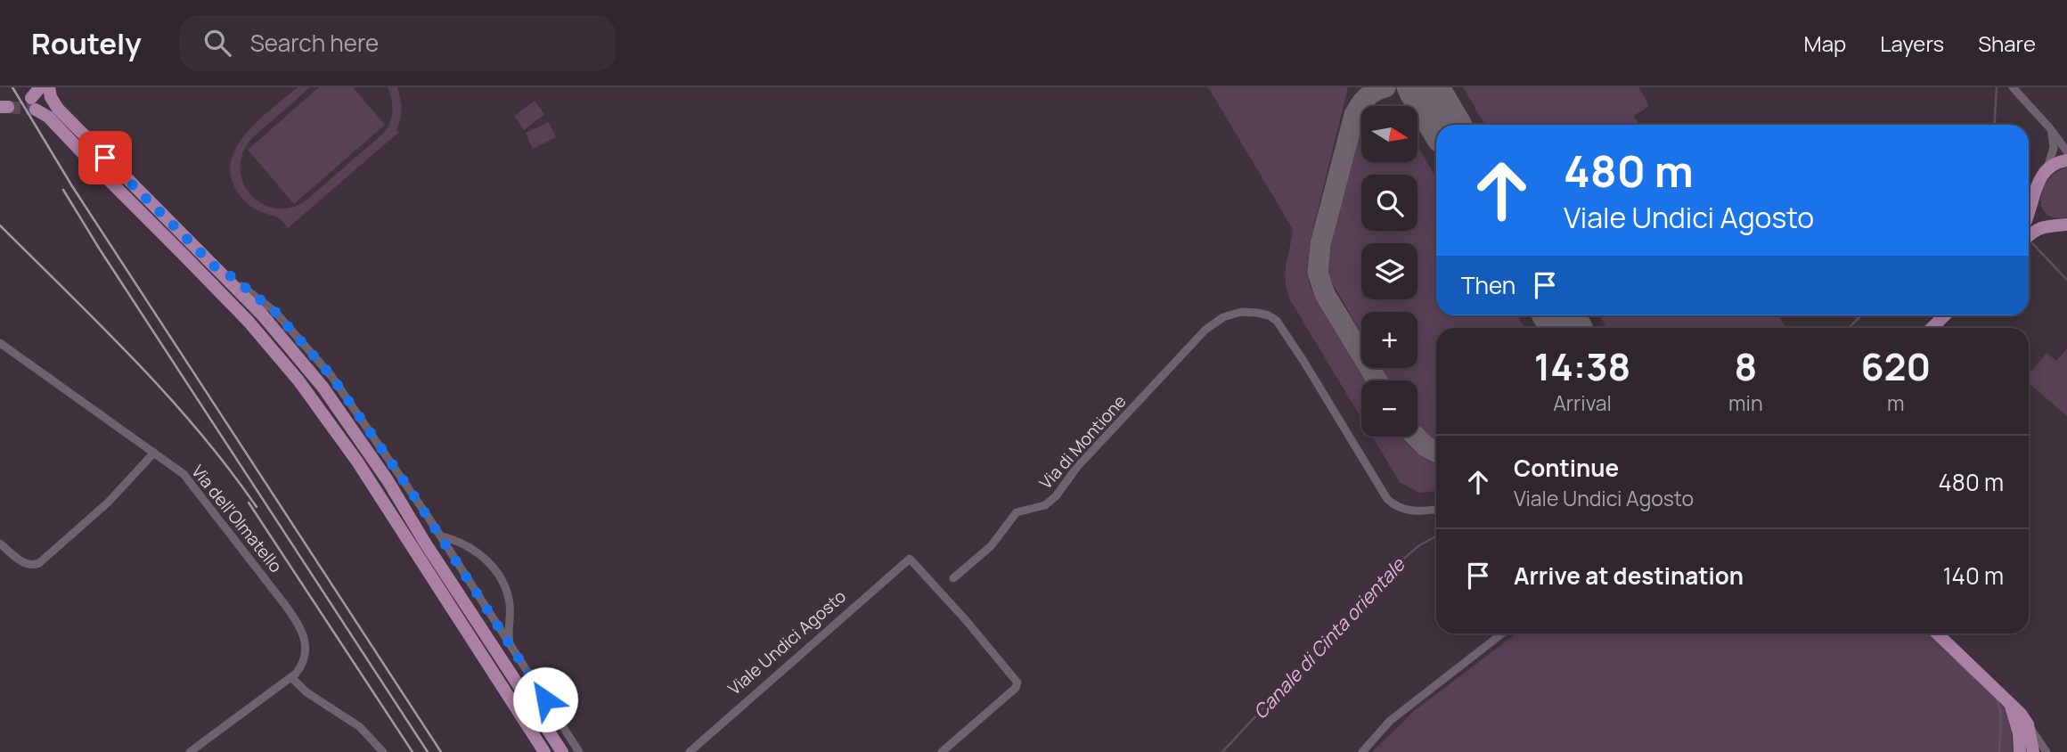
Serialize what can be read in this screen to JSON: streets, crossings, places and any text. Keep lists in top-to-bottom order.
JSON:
{
  "streets": {
    "street": ["Via di Montione", "Via dell'Olmatello", "Viale Undici Agosto"]
  },
  "water": ["Canale di Cinta orientale"],
  "north": "right",
  "page": {
    "header": "Routely",
    "search": "Search here",
    "nav": ["Map", "Layers", "Share"],
    "map_buttons": ["+", "−"],
    "turn": ["480 m", "Viale Undici Agosto"],
    "then": "Then",
    "eta": [
      "14:38",
      "Arrival",
      "8",
      "min",
      "620",
      "m"
    ],
    "list": [
      {
        "name": "Continue",
        "note": "Viale Undici Agosto",
        "value": "480 m"
      },
      {
        "name": "Arrive at destination",
        "value": "140 m"
      }
    ]
  }
}
